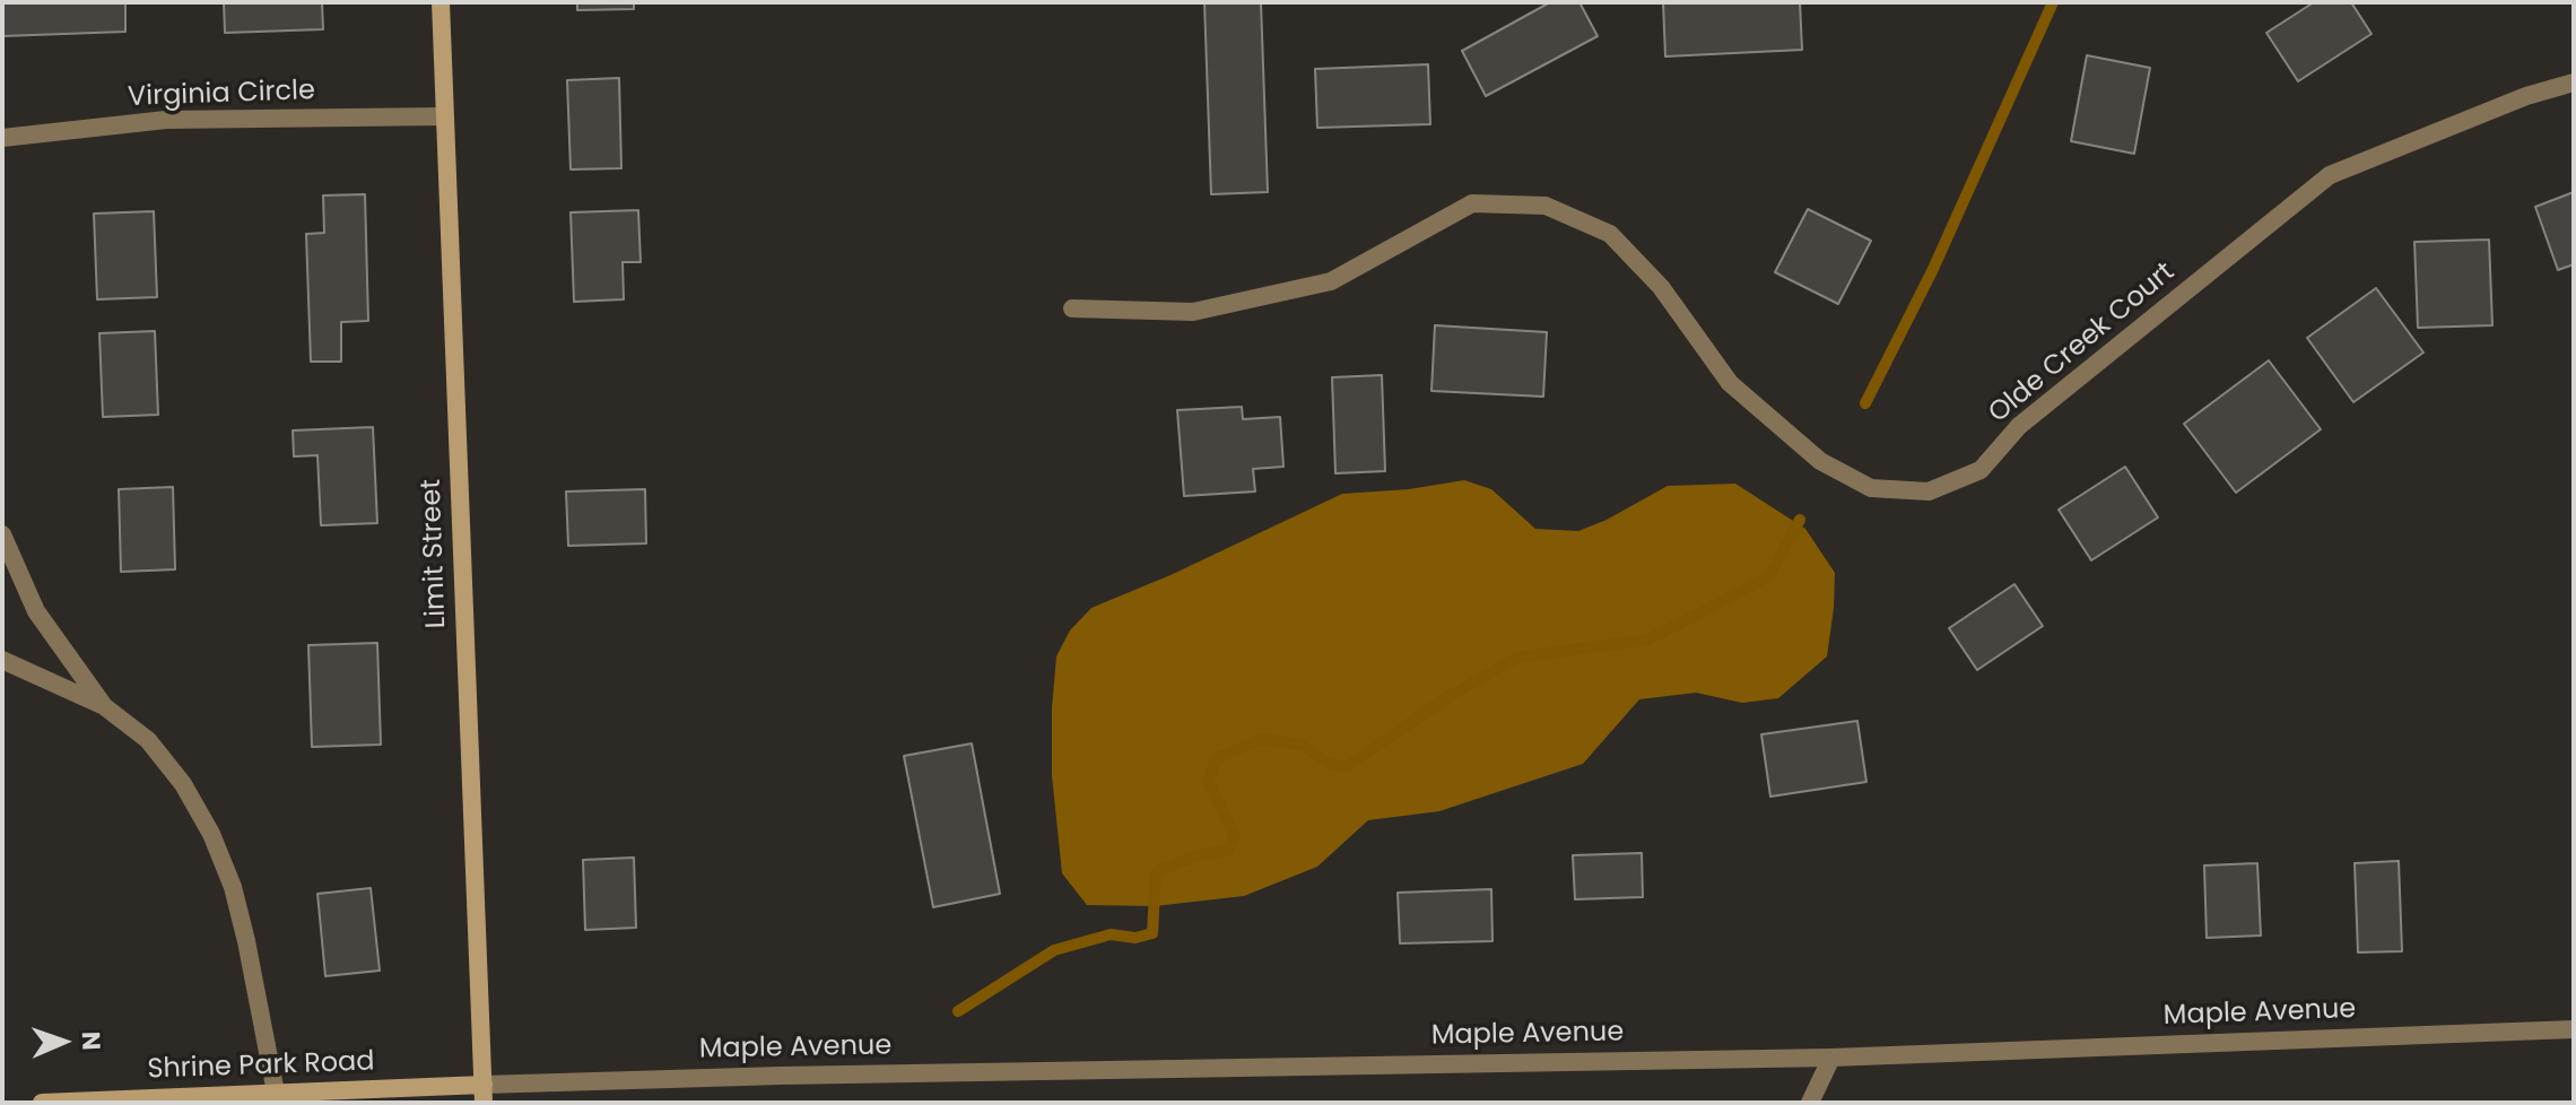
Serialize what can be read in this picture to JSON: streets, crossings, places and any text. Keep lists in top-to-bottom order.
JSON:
{
  "streets": {
    "street": [
      "Virginia Circle",
      "Olde Creek Court",
      "Limit Street",
      "Maple Avenue",
      "Shrine Park Road"
    ]
  },
  "crossings": [
    ["Virginia Circle", "Limit Street"],
    ["Limit Street", "Maple Avenue"],
    ["Limit Street", "Shrine Park Road"],
    ["Maple Avenue", "Shrine Park Road"]
  ],
  "north": "right"
}
